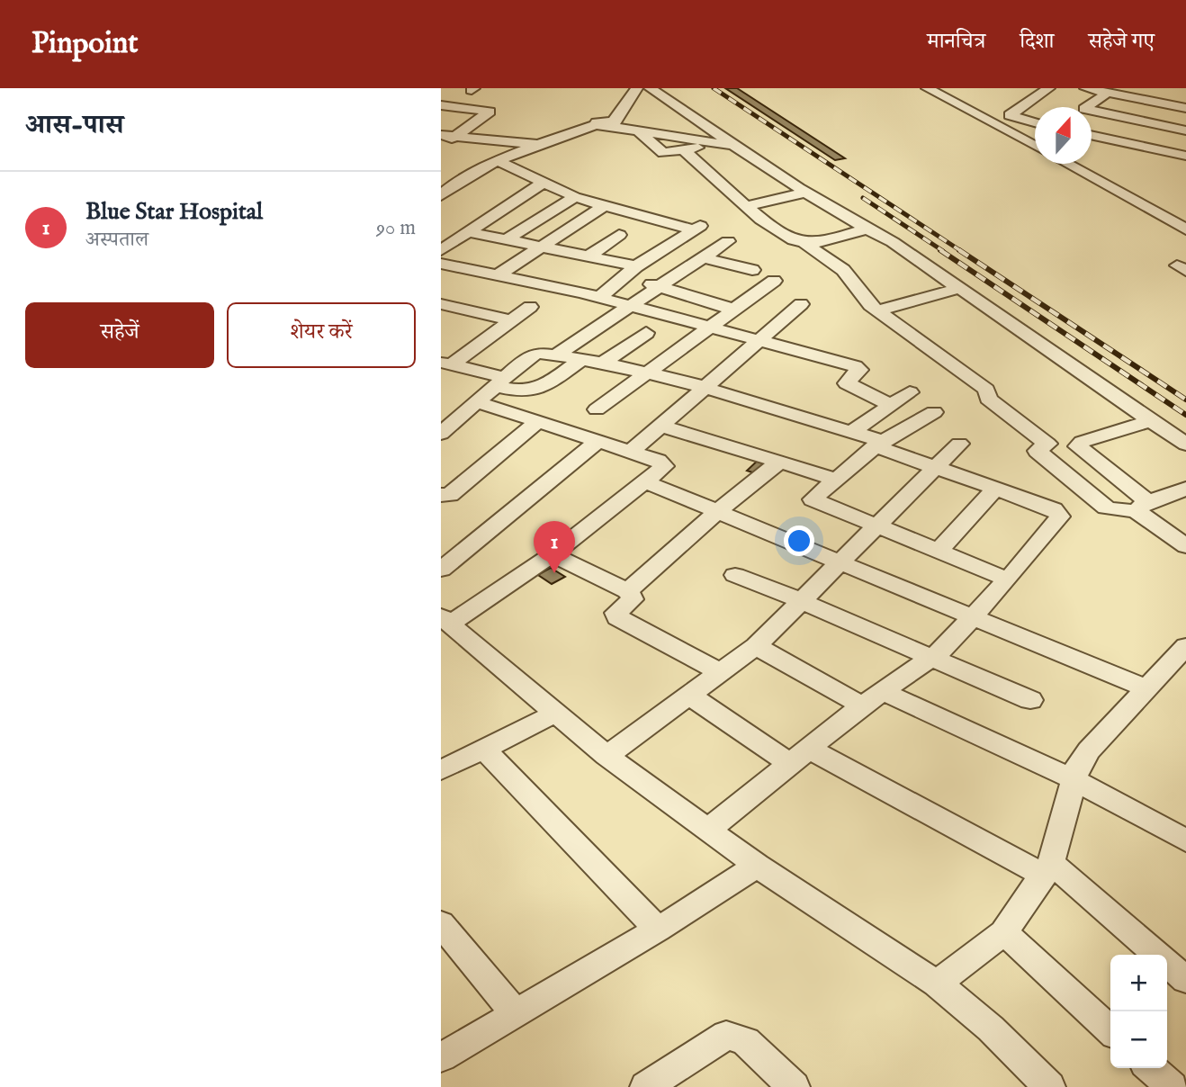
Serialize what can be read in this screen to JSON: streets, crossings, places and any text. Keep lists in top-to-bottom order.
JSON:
{
  "north": "top",
  "page": {
    "header": "Pinpoint",
    "nav": ["मानचित्र", "दिशा", "सहेजे गए"],
    "heading": "आस-पास",
    "list": [
      {
        "mark": "1",
        "name": "Blue Star Hospital",
        "note": "अस्पताल",
        "value": "90 m"
      }
    ],
    "buttons": ["सहेजें", "शेयर करें"],
    "pins": "1",
    "map_buttons": ["+", "−"]
  }
}
